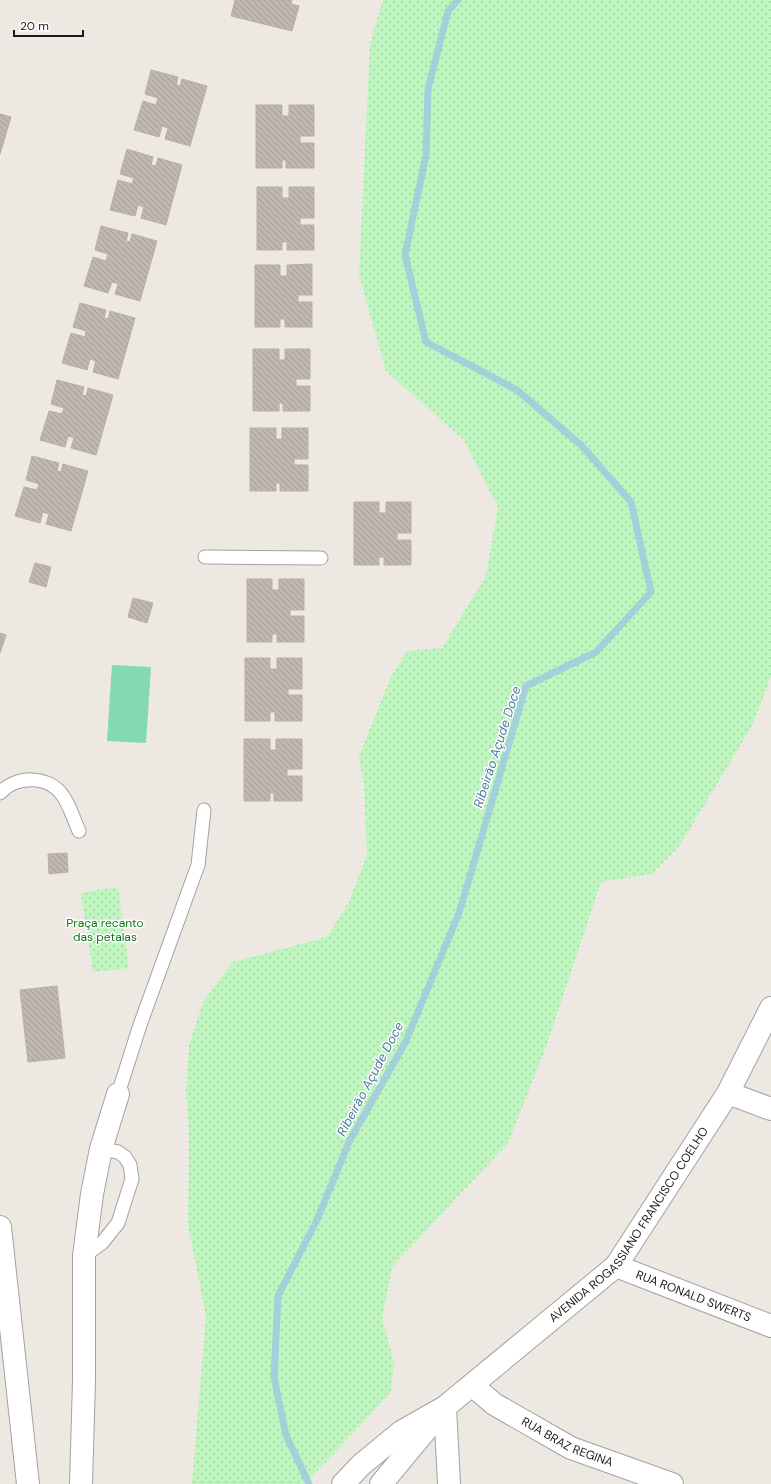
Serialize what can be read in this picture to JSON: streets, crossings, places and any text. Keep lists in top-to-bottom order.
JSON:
{
  "streets": {
    "street": ["AVENIDA ROGASSIANO FRANCISCO COELHO", "RUA RONALD SWERTS", "RUA BRAZ REGINA"]
  },
  "crossings": [
    ["AVENIDA ROGASSIANO FRANCISCO COELHO", "RUA RONALD SWERTS"],
    ["AVENIDA ROGASSIANO FRANCISCO COELHO", "RUA BRAZ REGINA"]
  ],
  "water": ["Ribeirão Açude Doce"],
  "parks": ["Praça recanto das petalas"],
  "scale_bar": "20 m"
}
